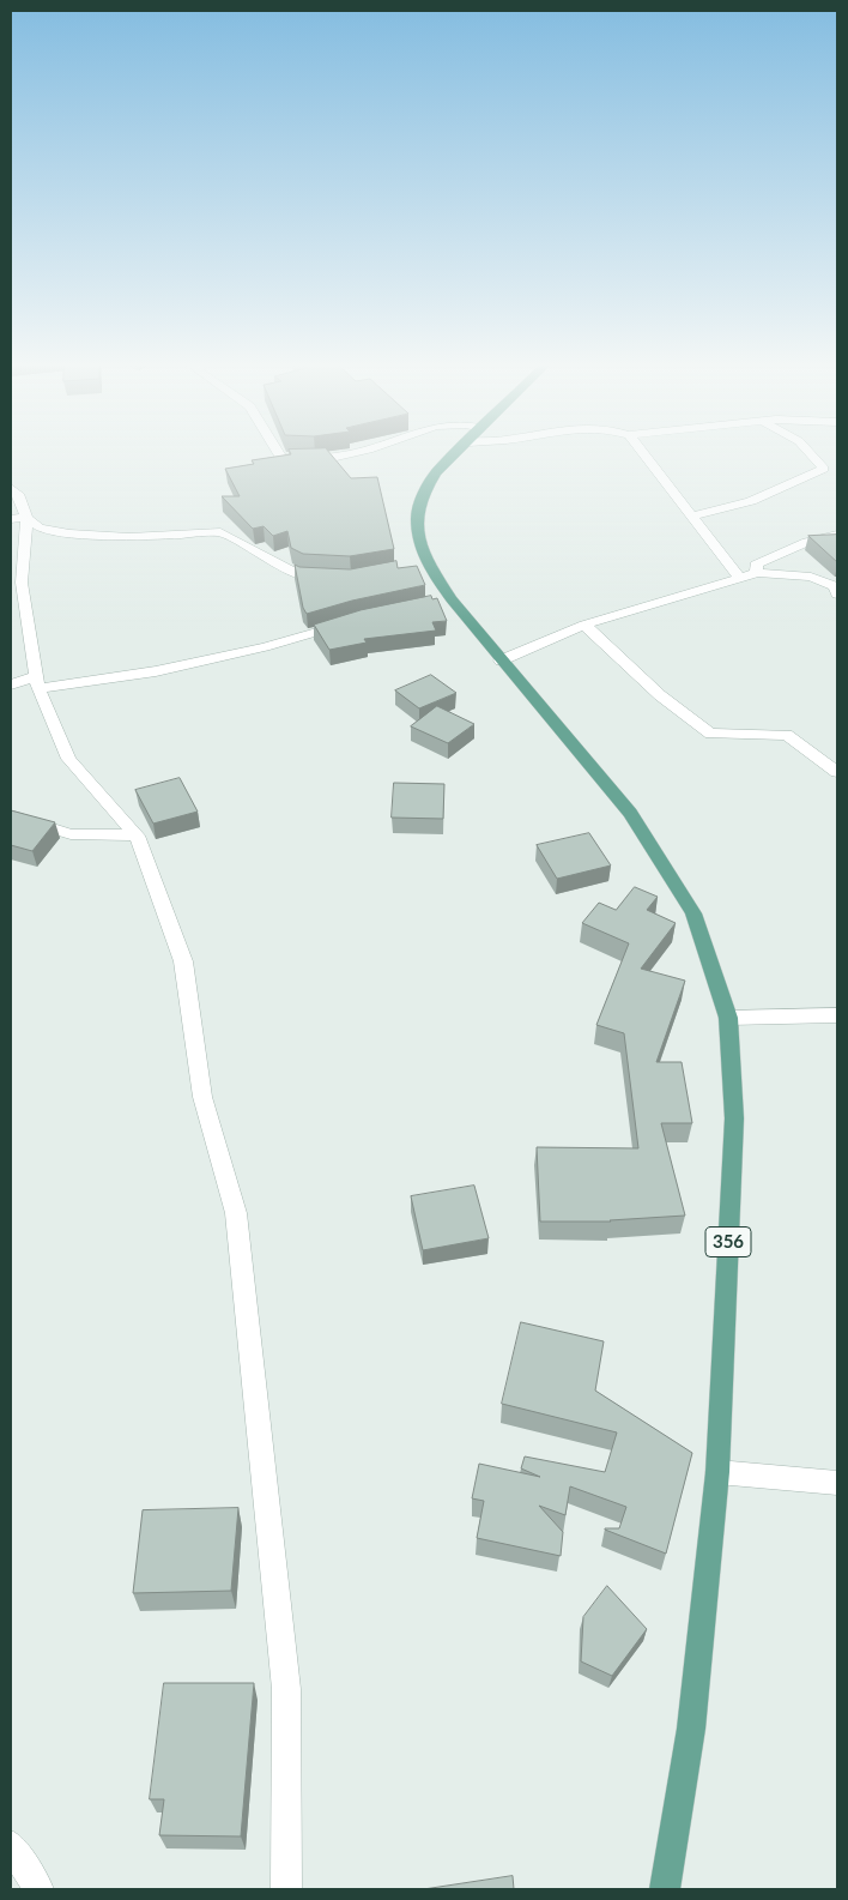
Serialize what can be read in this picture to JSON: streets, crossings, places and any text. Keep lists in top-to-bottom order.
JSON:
{
  "streets": {
    "main road": ["356"]
  }
}
